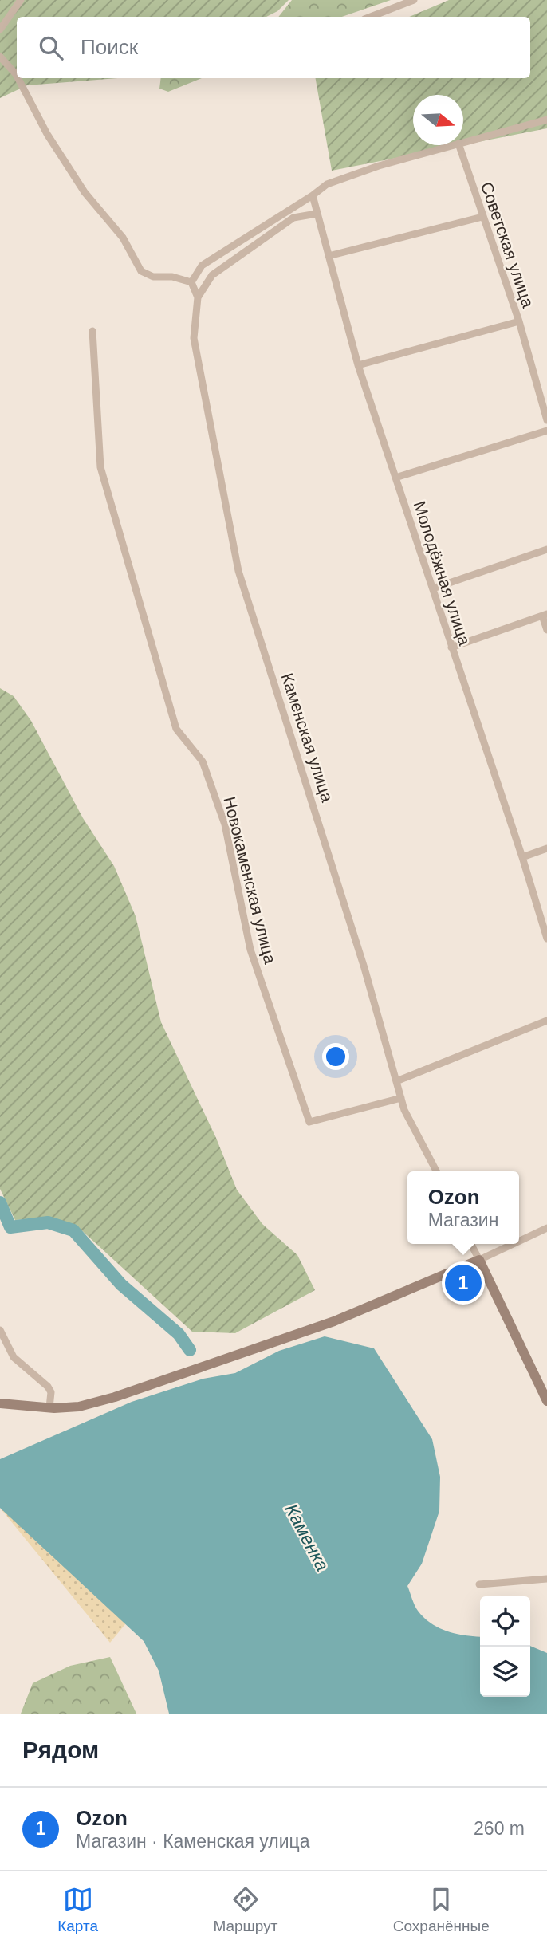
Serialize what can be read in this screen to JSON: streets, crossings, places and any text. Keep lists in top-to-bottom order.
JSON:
{
  "streets": {
    "street": [
      "Советская улица",
      "Молодёжная улица",
      "Каменская улица",
      "Новокаменская улица"
    ]
  },
  "crossings": [
    ["Каменская улица", "Новокаменская улица"]
  ],
  "water": ["Каменка"],
  "north": "right",
  "page": {
    "search": "Поиск",
    "popup": ["Ozon", "Магазин"],
    "pins": "1",
    "heading": "Рядом",
    "list": [
      {
        "mark": "1",
        "name": "Ozon",
        "note": "Магазин · Каменская улица",
        "value": "260 m"
      }
    ],
    "nav": ["Карта", "Маршрут", "Сохранённые"]
  }
}
